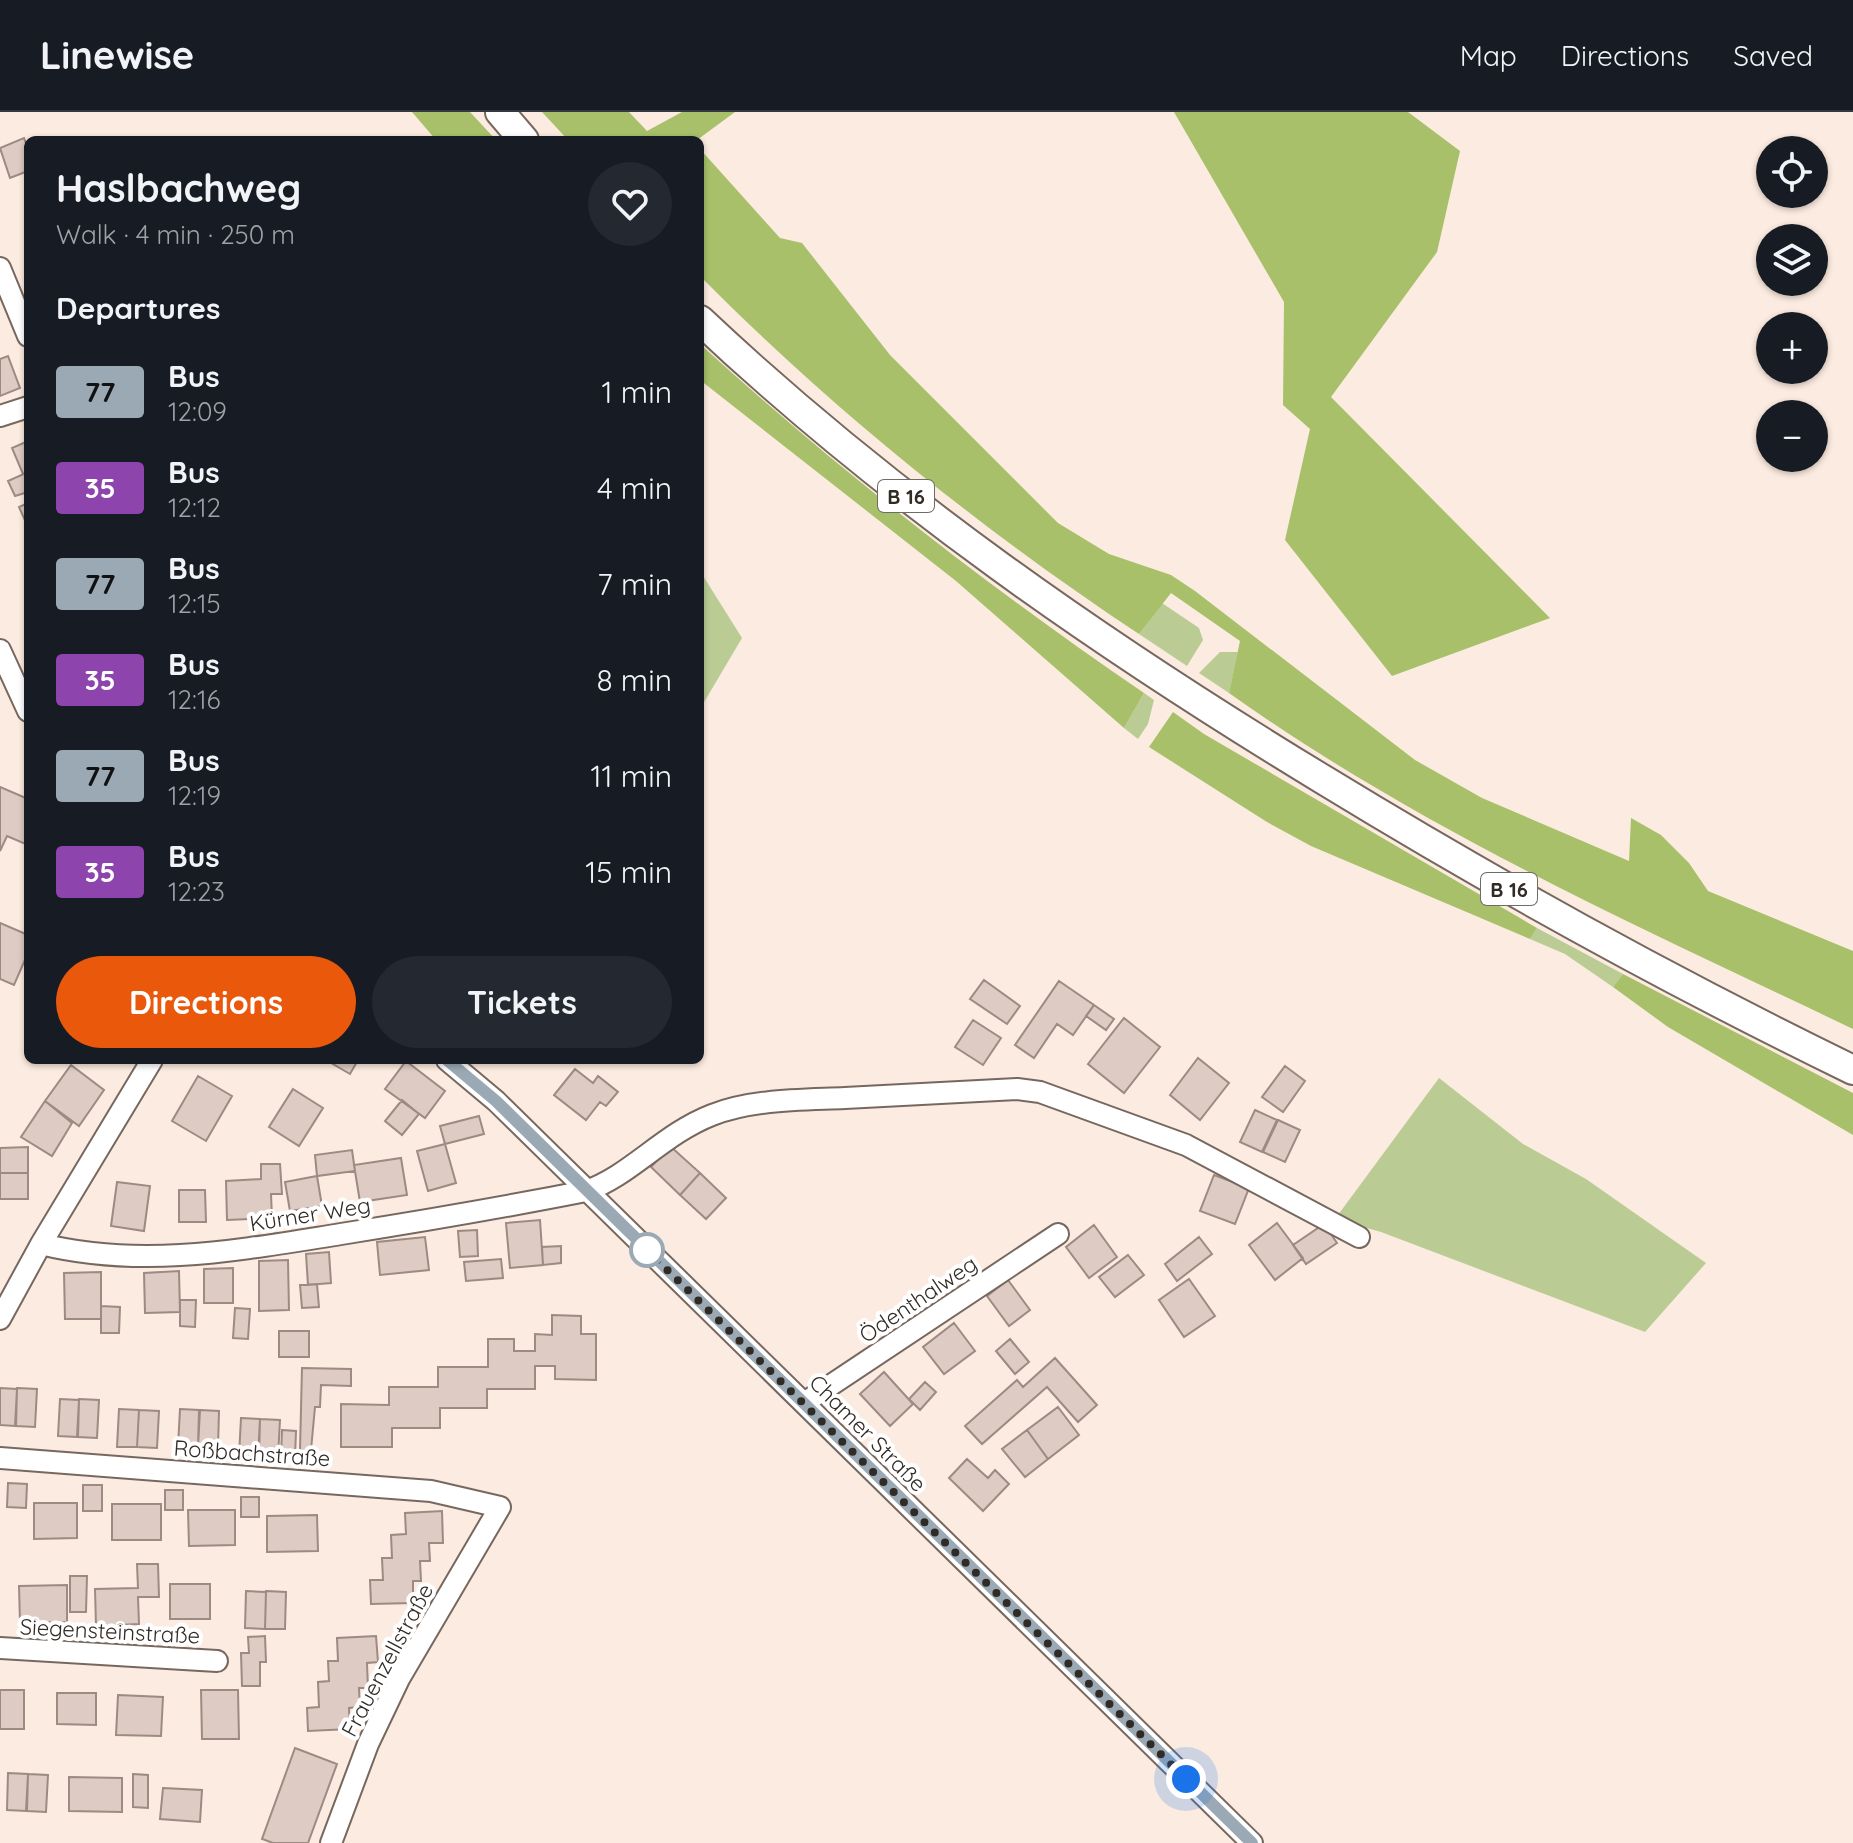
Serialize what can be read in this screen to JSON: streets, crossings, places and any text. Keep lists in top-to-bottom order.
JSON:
{
  "streets": {
    "highway": ["B 16"],
    "street": [
      "Kürner Weg",
      "Ödenthalweg",
      "Chamer Straße",
      "Roßbachstraße",
      "Siegensteinstraße",
      "Frauenzellstraße"
    ]
  },
  "crossings": [
    ["Kürner Weg", "Chamer Straße"],
    ["Ödenthalweg", "Chamer Straße"],
    ["Roßbachstraße", "Frauenzellstraße"]
  ],
  "lines": ["bus line 77"],
  "page": {
    "header": "Linewise",
    "nav": ["Map", "Directions", "Saved"],
    "map_buttons": ["+", "−"],
    "heading": [
      ["Haslbachweg", "Walk · 4 min · 250 m"],
      "Departures"
    ],
    "list": [
      {
        "mark": "77",
        "name": "Bus",
        "note": "12:09",
        "value": "1 min"
      },
      {
        "mark": "35",
        "name": "Bus",
        "note": "12:12",
        "value": "4 min"
      },
      {
        "mark": "77",
        "name": "Bus",
        "note": "12:15",
        "value": "7 min"
      },
      {
        "mark": "35",
        "name": "Bus",
        "note": "12:16",
        "value": "8 min"
      },
      {
        "mark": "77",
        "name": "Bus",
        "note": "12:19",
        "value": "11 min"
      },
      {
        "mark": "35",
        "name": "Bus",
        "note": "12:23",
        "value": "15 min"
      }
    ],
    "buttons": ["Directions", "Tickets"]
  }
}
